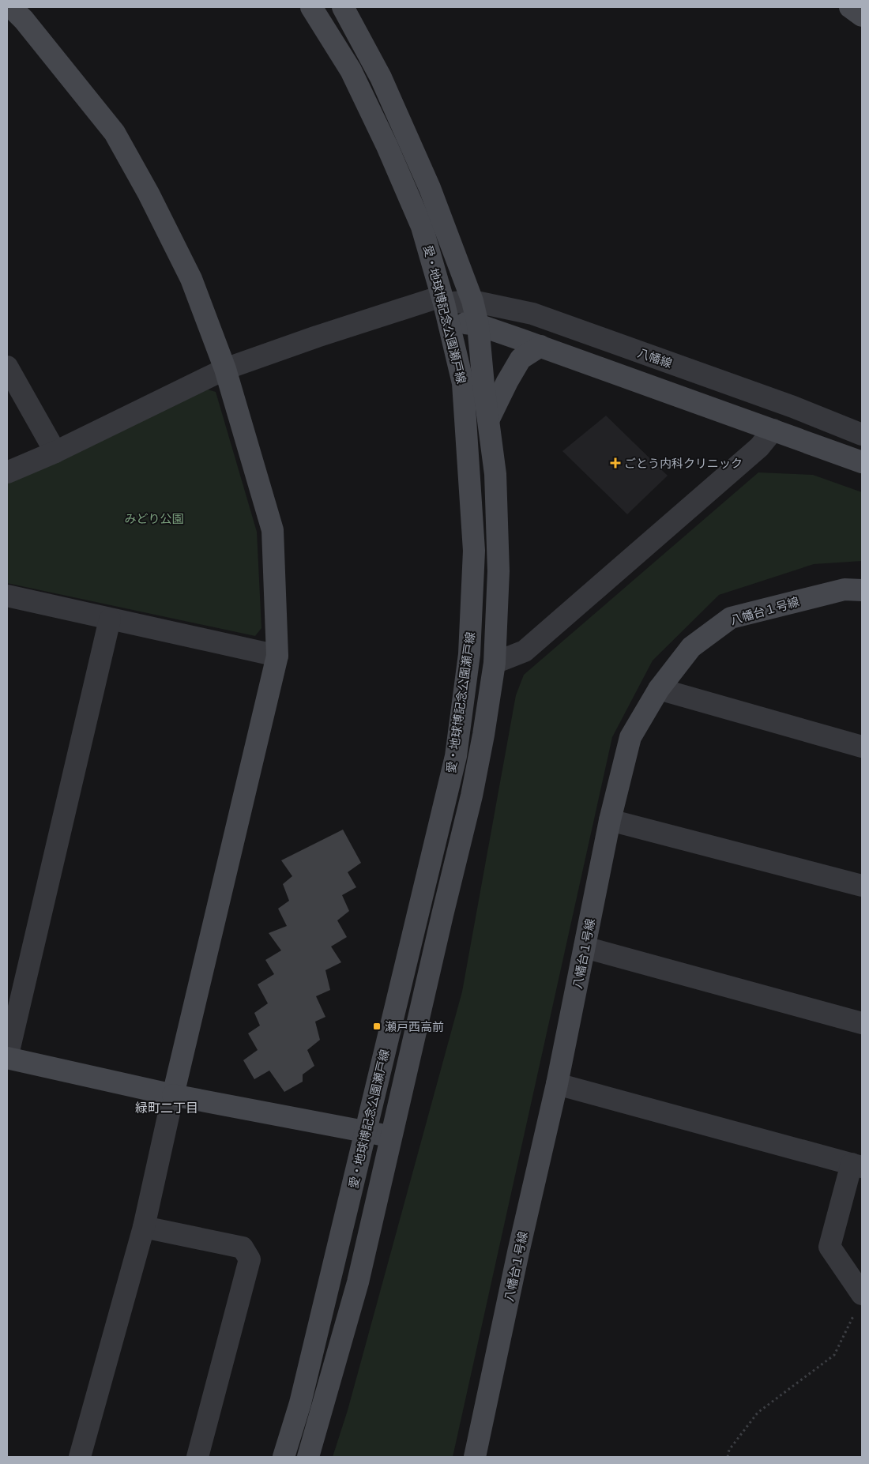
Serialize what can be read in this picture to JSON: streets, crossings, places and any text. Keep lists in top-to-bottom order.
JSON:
{
  "streets": {
    "street": ["愛・地球博記念公園瀬戸線", "八幡線", "八幡台１号線"]
  },
  "crossings": [
    ["愛・地球博記念公園瀬戸線", "八幡線"]
  ],
  "districts": ["緑町二丁目"],
  "parks": ["みどり公園"],
  "places": {
    "health": ["ごとう内科クリニック"],
    "transit": ["瀬戸西高前"]
  }
}
